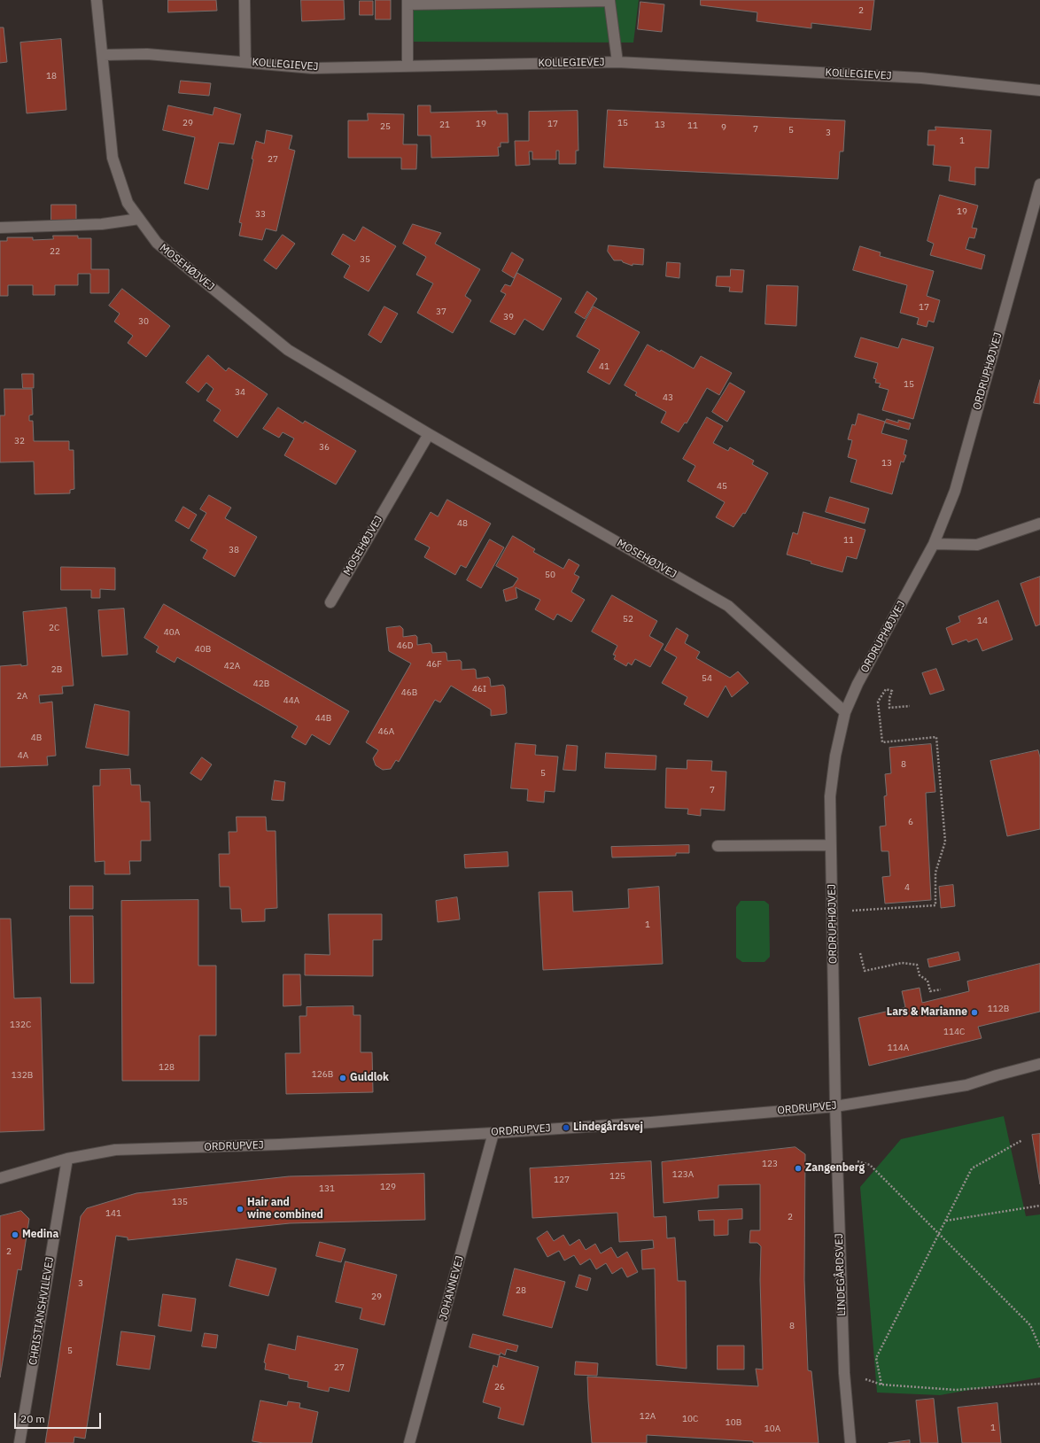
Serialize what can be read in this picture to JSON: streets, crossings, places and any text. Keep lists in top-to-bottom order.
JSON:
{
  "streets": {
    "street": [
      "KOLLEGIEVEJ",
      "MOSEHØJVEJ",
      "ORDRUPHØJVEJ",
      "ORDRUPVEJ",
      "LINDEGÅRDSVEJ",
      "JOHANNEVEJ",
      "CHRISTIANSHVILEVEJ"
    ]
  },
  "crossings": [
    ["KOLLEGIEVEJ", "MOSEHØJVEJ"],
    ["MOSEHØJVEJ", "ORDRUPHØJVEJ"],
    ["ORDRUPHØJVEJ", "ORDRUPVEJ"],
    ["ORDRUPHØJVEJ", "LINDEGÅRDSVEJ"],
    ["ORDRUPVEJ", "LINDEGÅRDSVEJ"],
    ["ORDRUPVEJ", "JOHANNEVEJ"],
    ["ORDRUPVEJ", "CHRISTIANSHVILEVEJ"]
  ],
  "places": [
    "Lars & Marianne",
    "Guldlok",
    "Lindegårdsvej",
    "Zangenberg",
    "Hair and wine combined",
    "Medina"
  ],
  "house_numbers": [
    "2",
    "18",
    "29",
    "15",
    "19",
    "17",
    "21",
    "13",
    "11",
    "25",
    "9",
    "7",
    "5",
    "3",
    "1",
    "27",
    "19",
    "33",
    "22",
    "35",
    "17",
    "37",
    "39",
    "30",
    "41",
    "15",
    "34",
    "43",
    "32",
    "36",
    "13",
    "45",
    "48",
    "11",
    "38",
    "50",
    "52",
    "14",
    "2C",
    "40A",
    "46D",
    "40B",
    "46F",
    "42A",
    "2B",
    "54",
    "42B",
    "46I",
    "46B",
    "2A",
    "44A",
    "44B",
    "46A",
    "4B",
    "4A",
    "8",
    "5",
    "7",
    "6",
    "4",
    "1",
    "112B",
    "132C",
    "114C",
    "114A",
    "128",
    "126B",
    "132B",
    "123",
    "123A",
    "125",
    "127",
    "129",
    "131",
    "135",
    "141",
    "2",
    "2",
    "3",
    "28",
    "29",
    "8",
    "5",
    "27",
    "26",
    "12A",
    "10C",
    "10B",
    "1",
    "10A"
  ],
  "scale_bar": "20 m"
}
